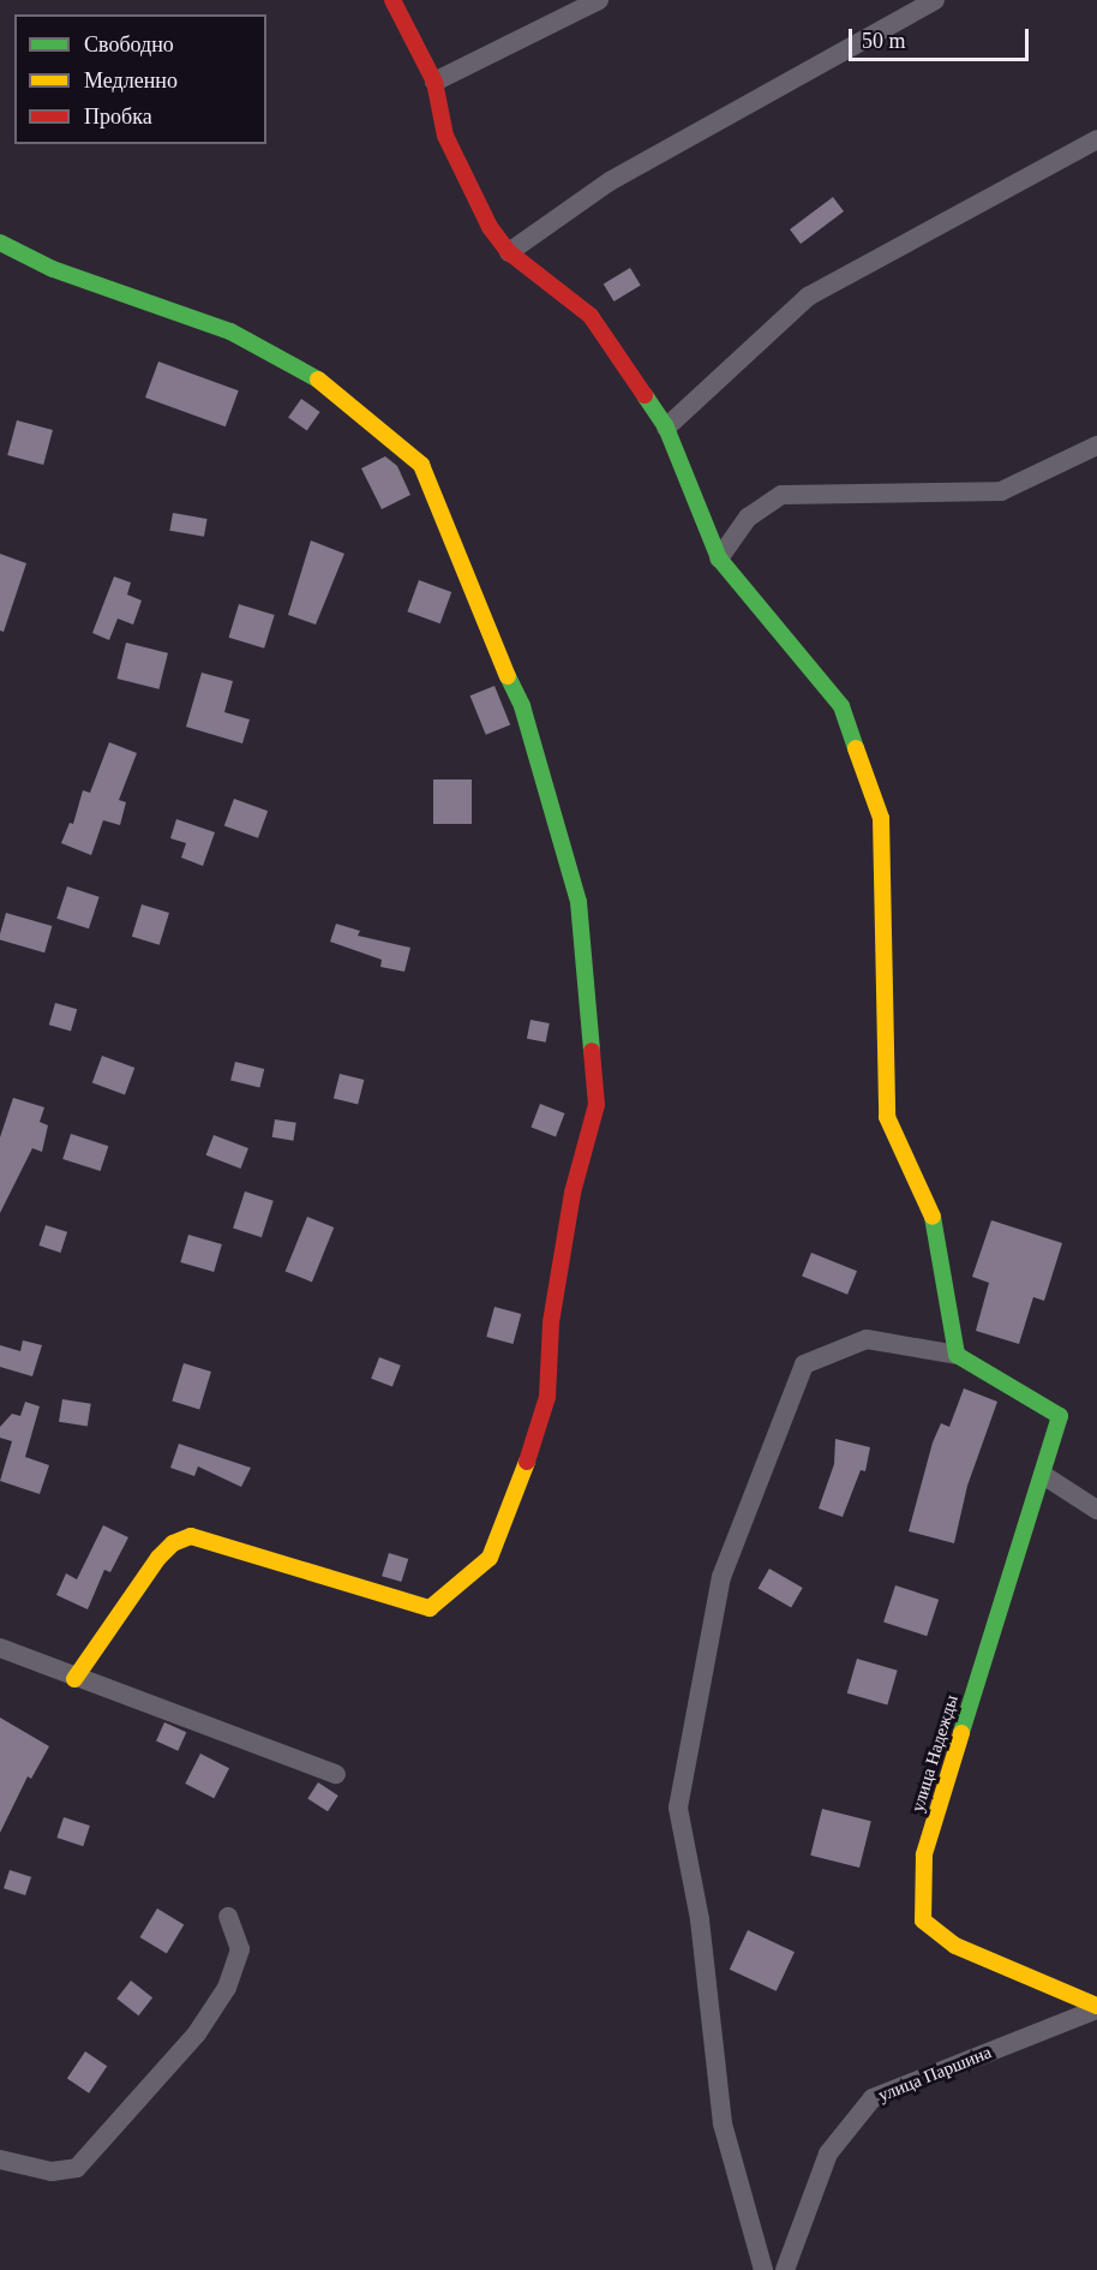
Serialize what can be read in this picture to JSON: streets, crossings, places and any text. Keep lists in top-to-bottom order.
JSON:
{
  "streets": {
    "street": ["улица Надежды", "улица Паршина"]
  },
  "crossings": [
    ["улица Надежды", "улица Паршина"]
  ],
  "legend": ["Свободно", "Медленно", "Пробка"],
  "scale_bar": "50 m"
}
